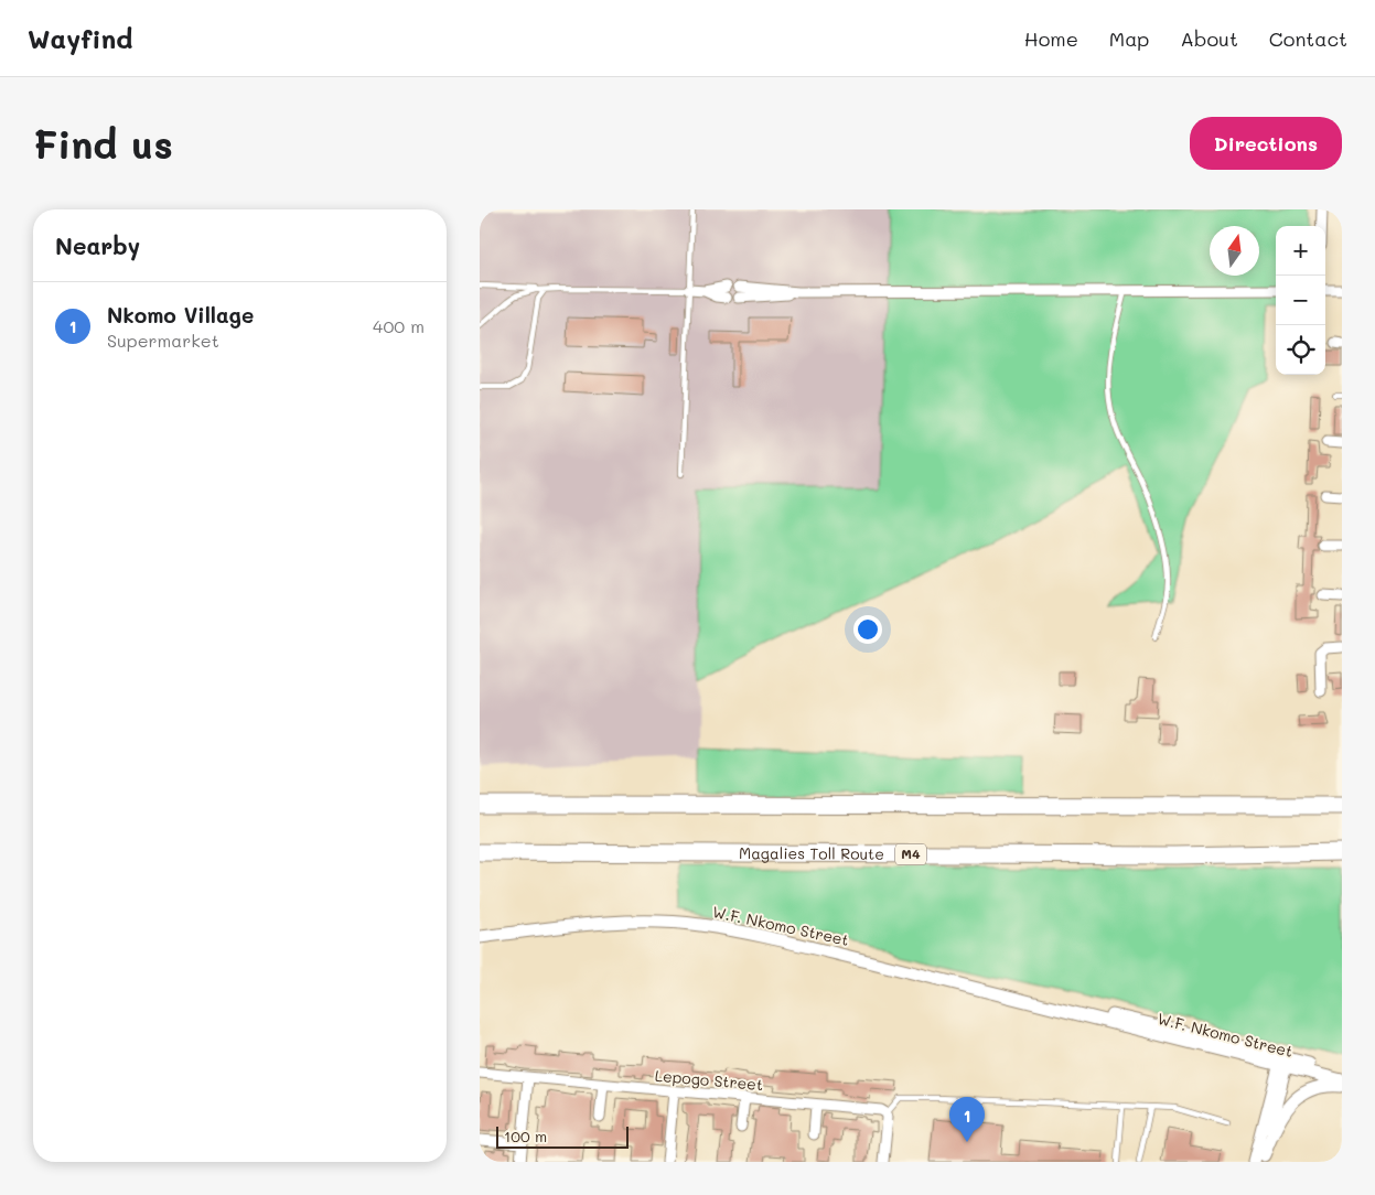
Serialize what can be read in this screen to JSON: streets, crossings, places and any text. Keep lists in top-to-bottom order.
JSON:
{
  "streets": {
    "highway": ["Magalies Toll Route", "M4"],
    "main road": ["W.F. Nkomo Street"],
    "street": ["Lepogo Street"]
  },
  "scale_bar": "100 m",
  "north": "top",
  "page": {
    "header": "Wayfind",
    "nav": [
      "Home",
      "Map",
      "About",
      "Contact"
    ],
    "buttons": "Directions",
    "title": "Find us",
    "heading": "Nearby",
    "map_buttons": ["+", "−"],
    "list": [
      {
        "mark": "1",
        "name": "Nkomo Village",
        "note": "Supermarket",
        "value": "400 m"
      }
    ],
    "pins": "1",
    "scale": "100 m"
  }
}
